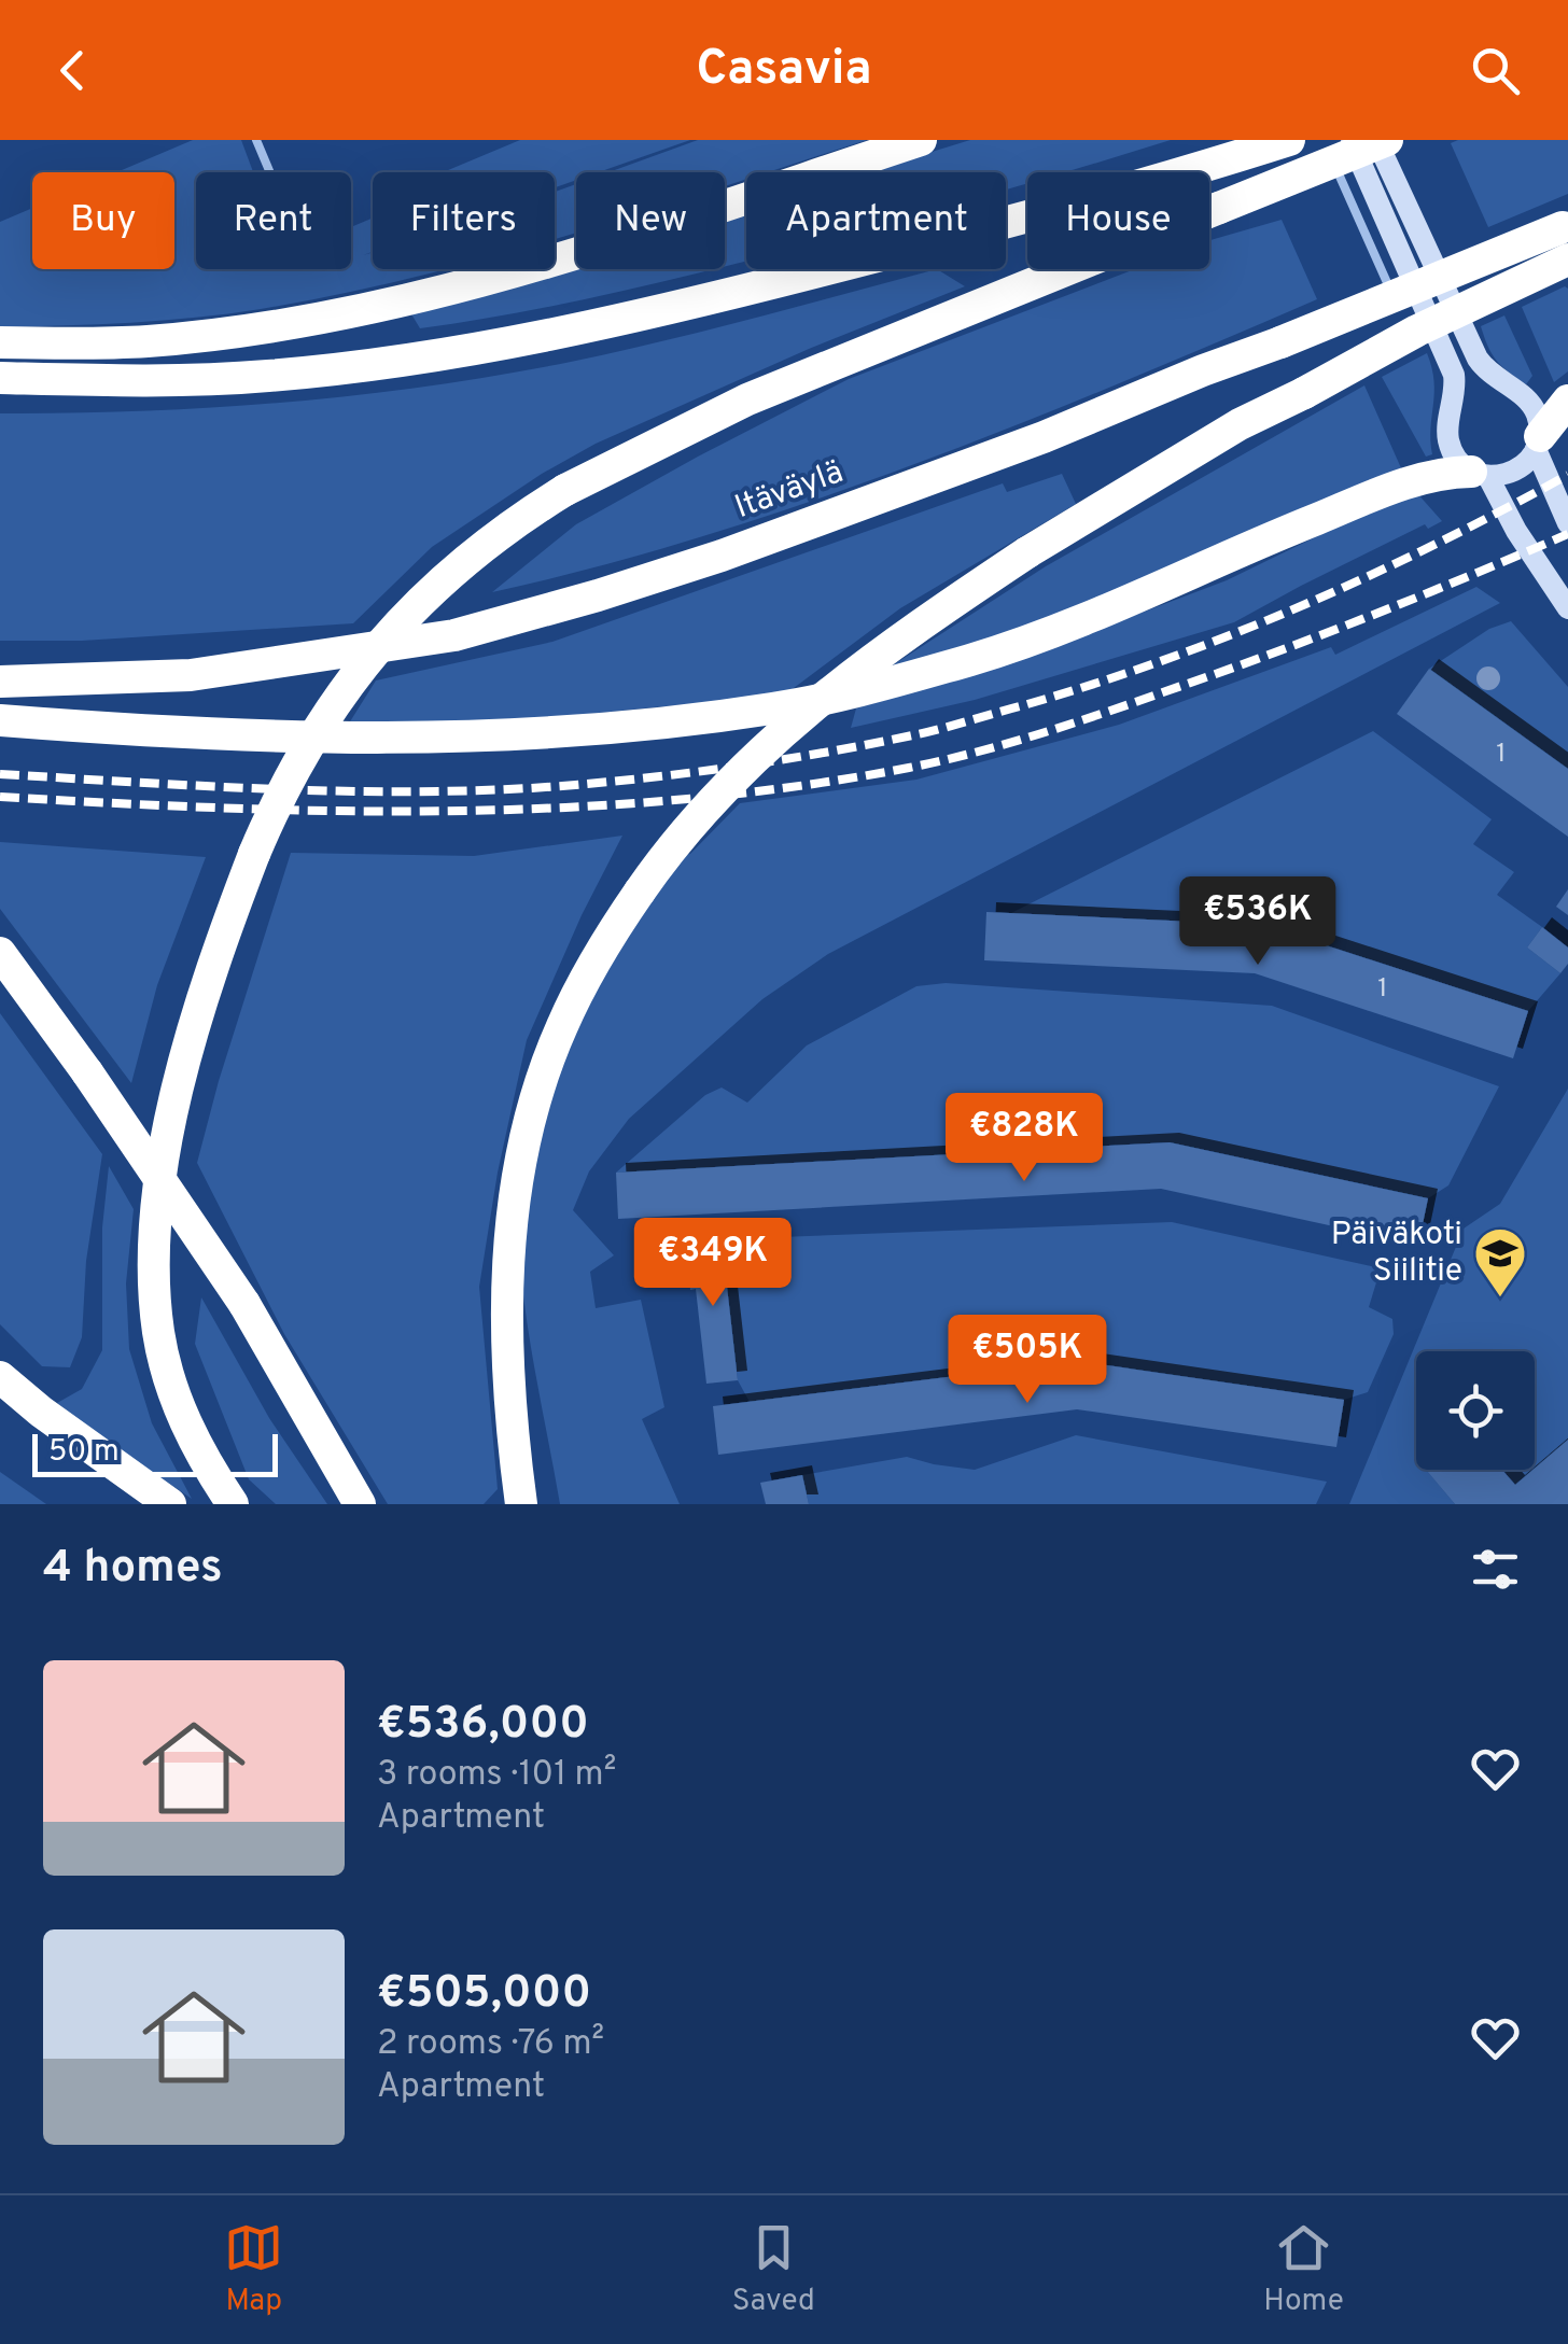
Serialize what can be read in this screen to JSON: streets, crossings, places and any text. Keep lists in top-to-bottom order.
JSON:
{
  "streets": {
    "highway": ["Itäväylä"]
  },
  "places": {
    "school or university": ["Päiväkoti Siilitie"]
  },
  "house_numbers": ["1", "1"],
  "scale_bar": "50 m",
  "page": {
    "header": "Casavia",
    "chip": [
      "Buy",
      "Rent",
      "Filters",
      "New",
      "Apartment",
      "House"
    ],
    "price": [
      "€536K",
      "€828K",
      "€349K",
      "€505K"
    ],
    "scale": "50 m",
    "heading": "4 homes",
    "list": [
      {
        "name": "€536,000",
        "note": "3 rooms · 101 m² · Apartment"
      },
      {
        "name": "€505,000",
        "note": "2 rooms · 76 m² · Apartment"
      }
    ],
    "tabs": ["Map", "Saved", "Home"]
  }
}
